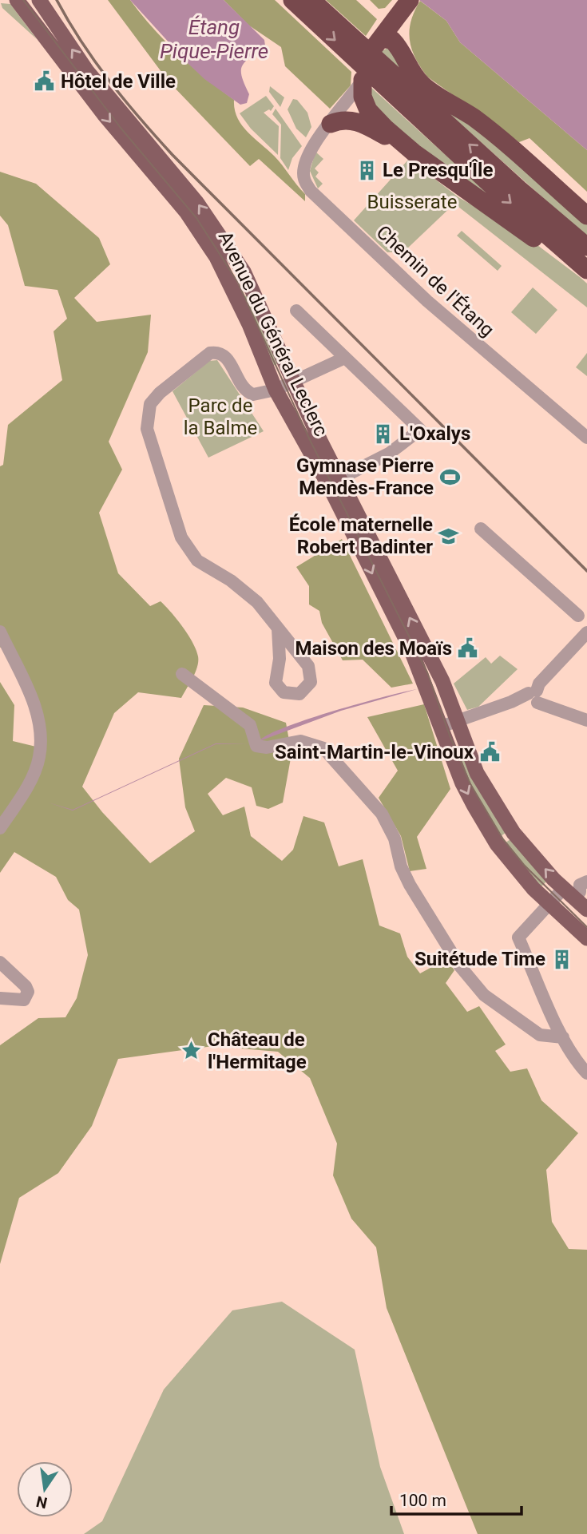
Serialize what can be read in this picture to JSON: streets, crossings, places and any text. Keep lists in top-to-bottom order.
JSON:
{
  "streets": {
    "main road": ["Avenue du Général Leclerc"],
    "street": ["Chemin de l'Étang"]
  },
  "water": ["Étang Pique-Pierre"],
  "parks": ["Buisserate", "Parc de la Balme"],
  "places": {
    "public building": ["Hôtel de Ville", "Maison des Moaïs", "Saint-Martin-le-Vinoux"],
    "building": ["Le Presqu'Île", "L'Oxalys", "Suitétude Time"],
    "sports": ["Gymnase Pierre Mendès-France"],
    "school or university": ["École maternelle Robert Badinter"],
    "place": ["Château de l'Hermitage"]
  },
  "scale_bar": "100 m",
  "north": "bottom"
}
